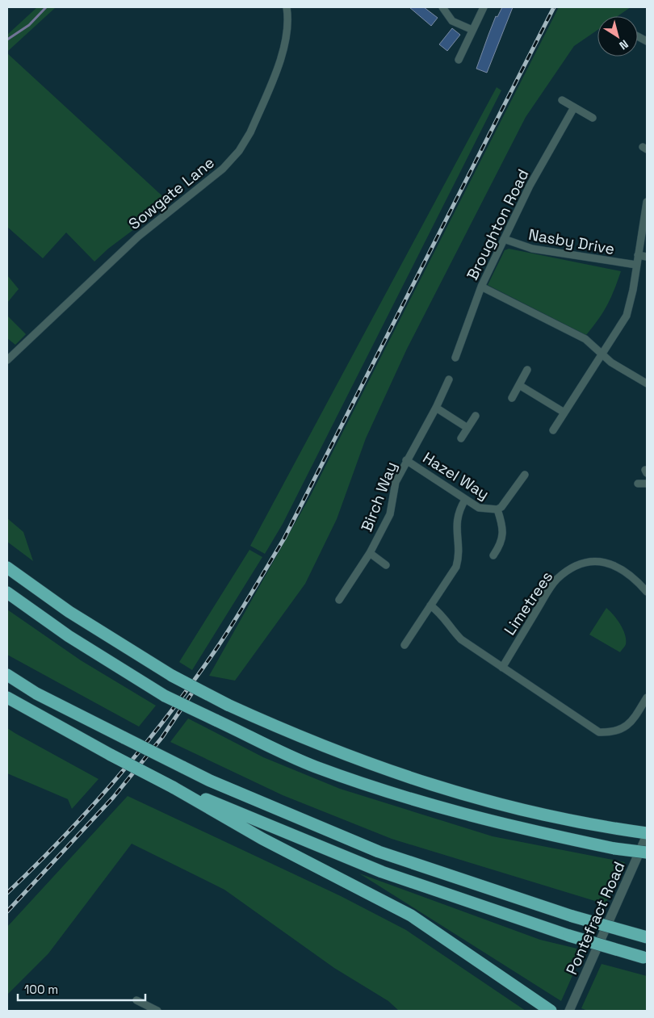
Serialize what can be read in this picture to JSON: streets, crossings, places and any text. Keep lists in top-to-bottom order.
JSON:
{
  "streets": {
    "street": [
      "Sowgate Lane",
      "Broughton Road",
      "Nasby Drive",
      "Hazel Way",
      "Birch Way",
      "Limetrees",
      "Pontefract Road"
    ]
  },
  "crossings": [
    ["Broughton Road", "Nasby Drive"],
    ["Hazel Way", "Birch Way"]
  ],
  "scale_bar": "100 m",
  "north": "bottom right"
}
